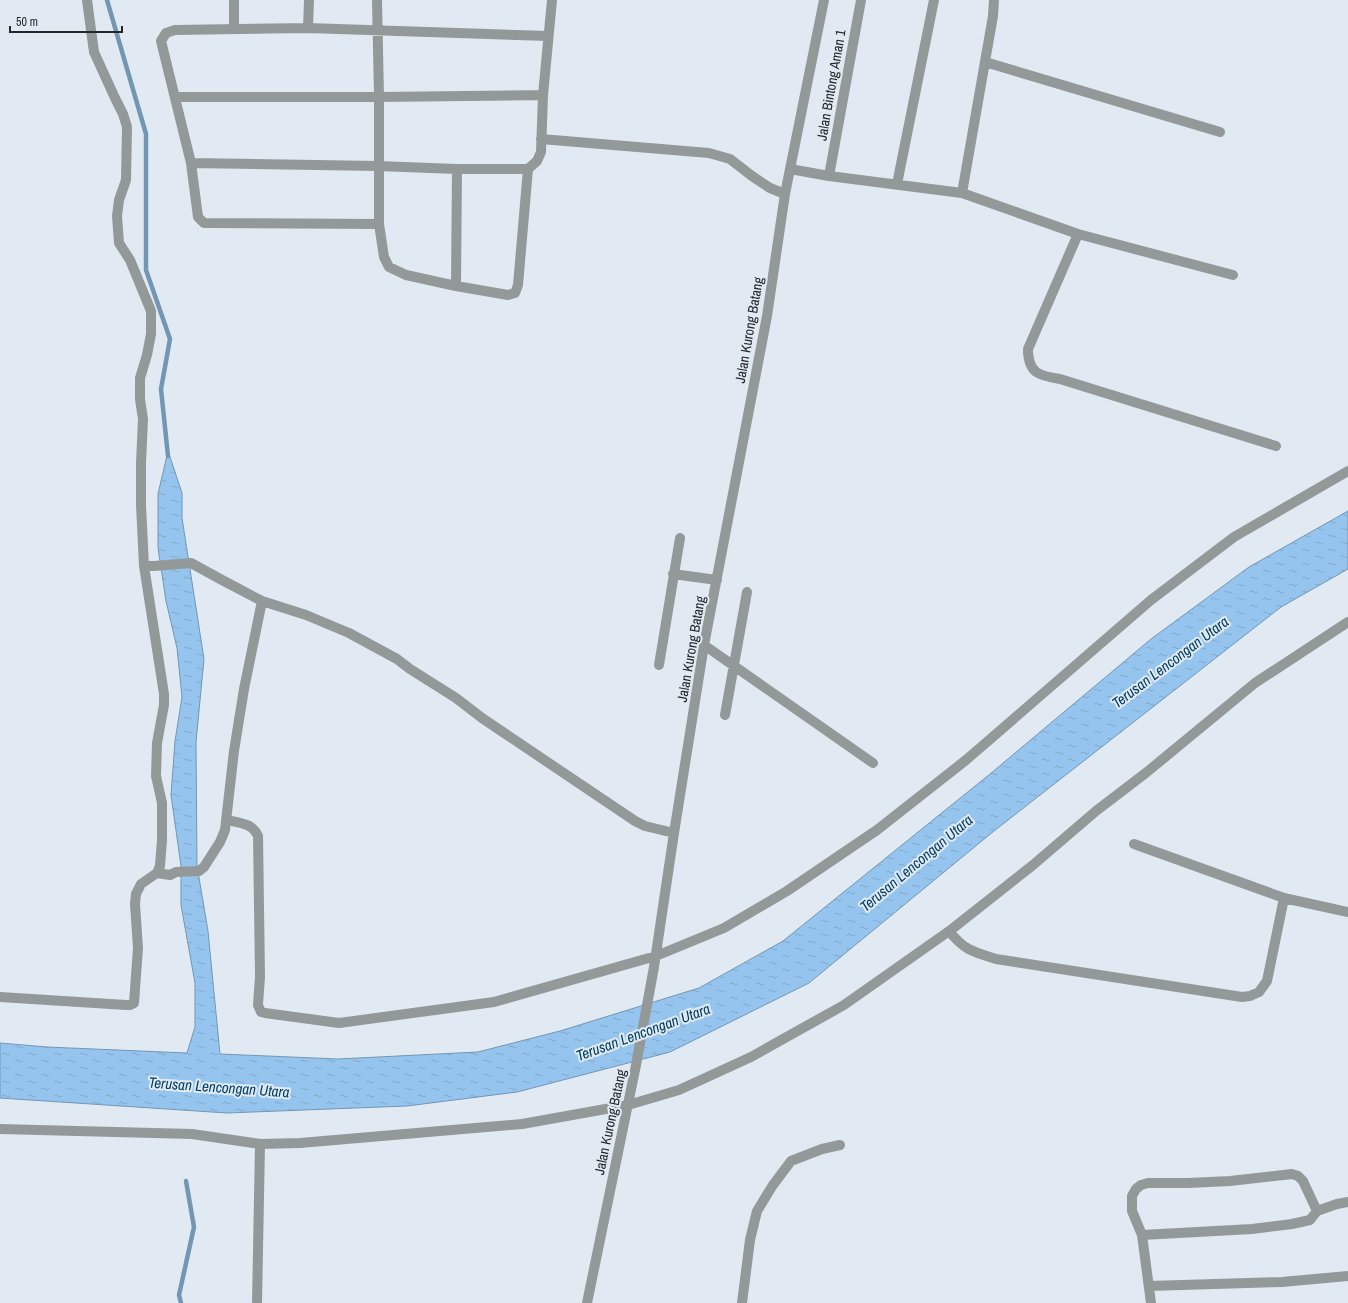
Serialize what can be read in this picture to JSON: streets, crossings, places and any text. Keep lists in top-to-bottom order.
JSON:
{
  "streets": {
    "street": ["Jalan Bintong Aman 1", "Jalan Kurong Batang"]
  },
  "water": ["Terusan Lencongan Utara"],
  "scale_bar": "50 m"
}
